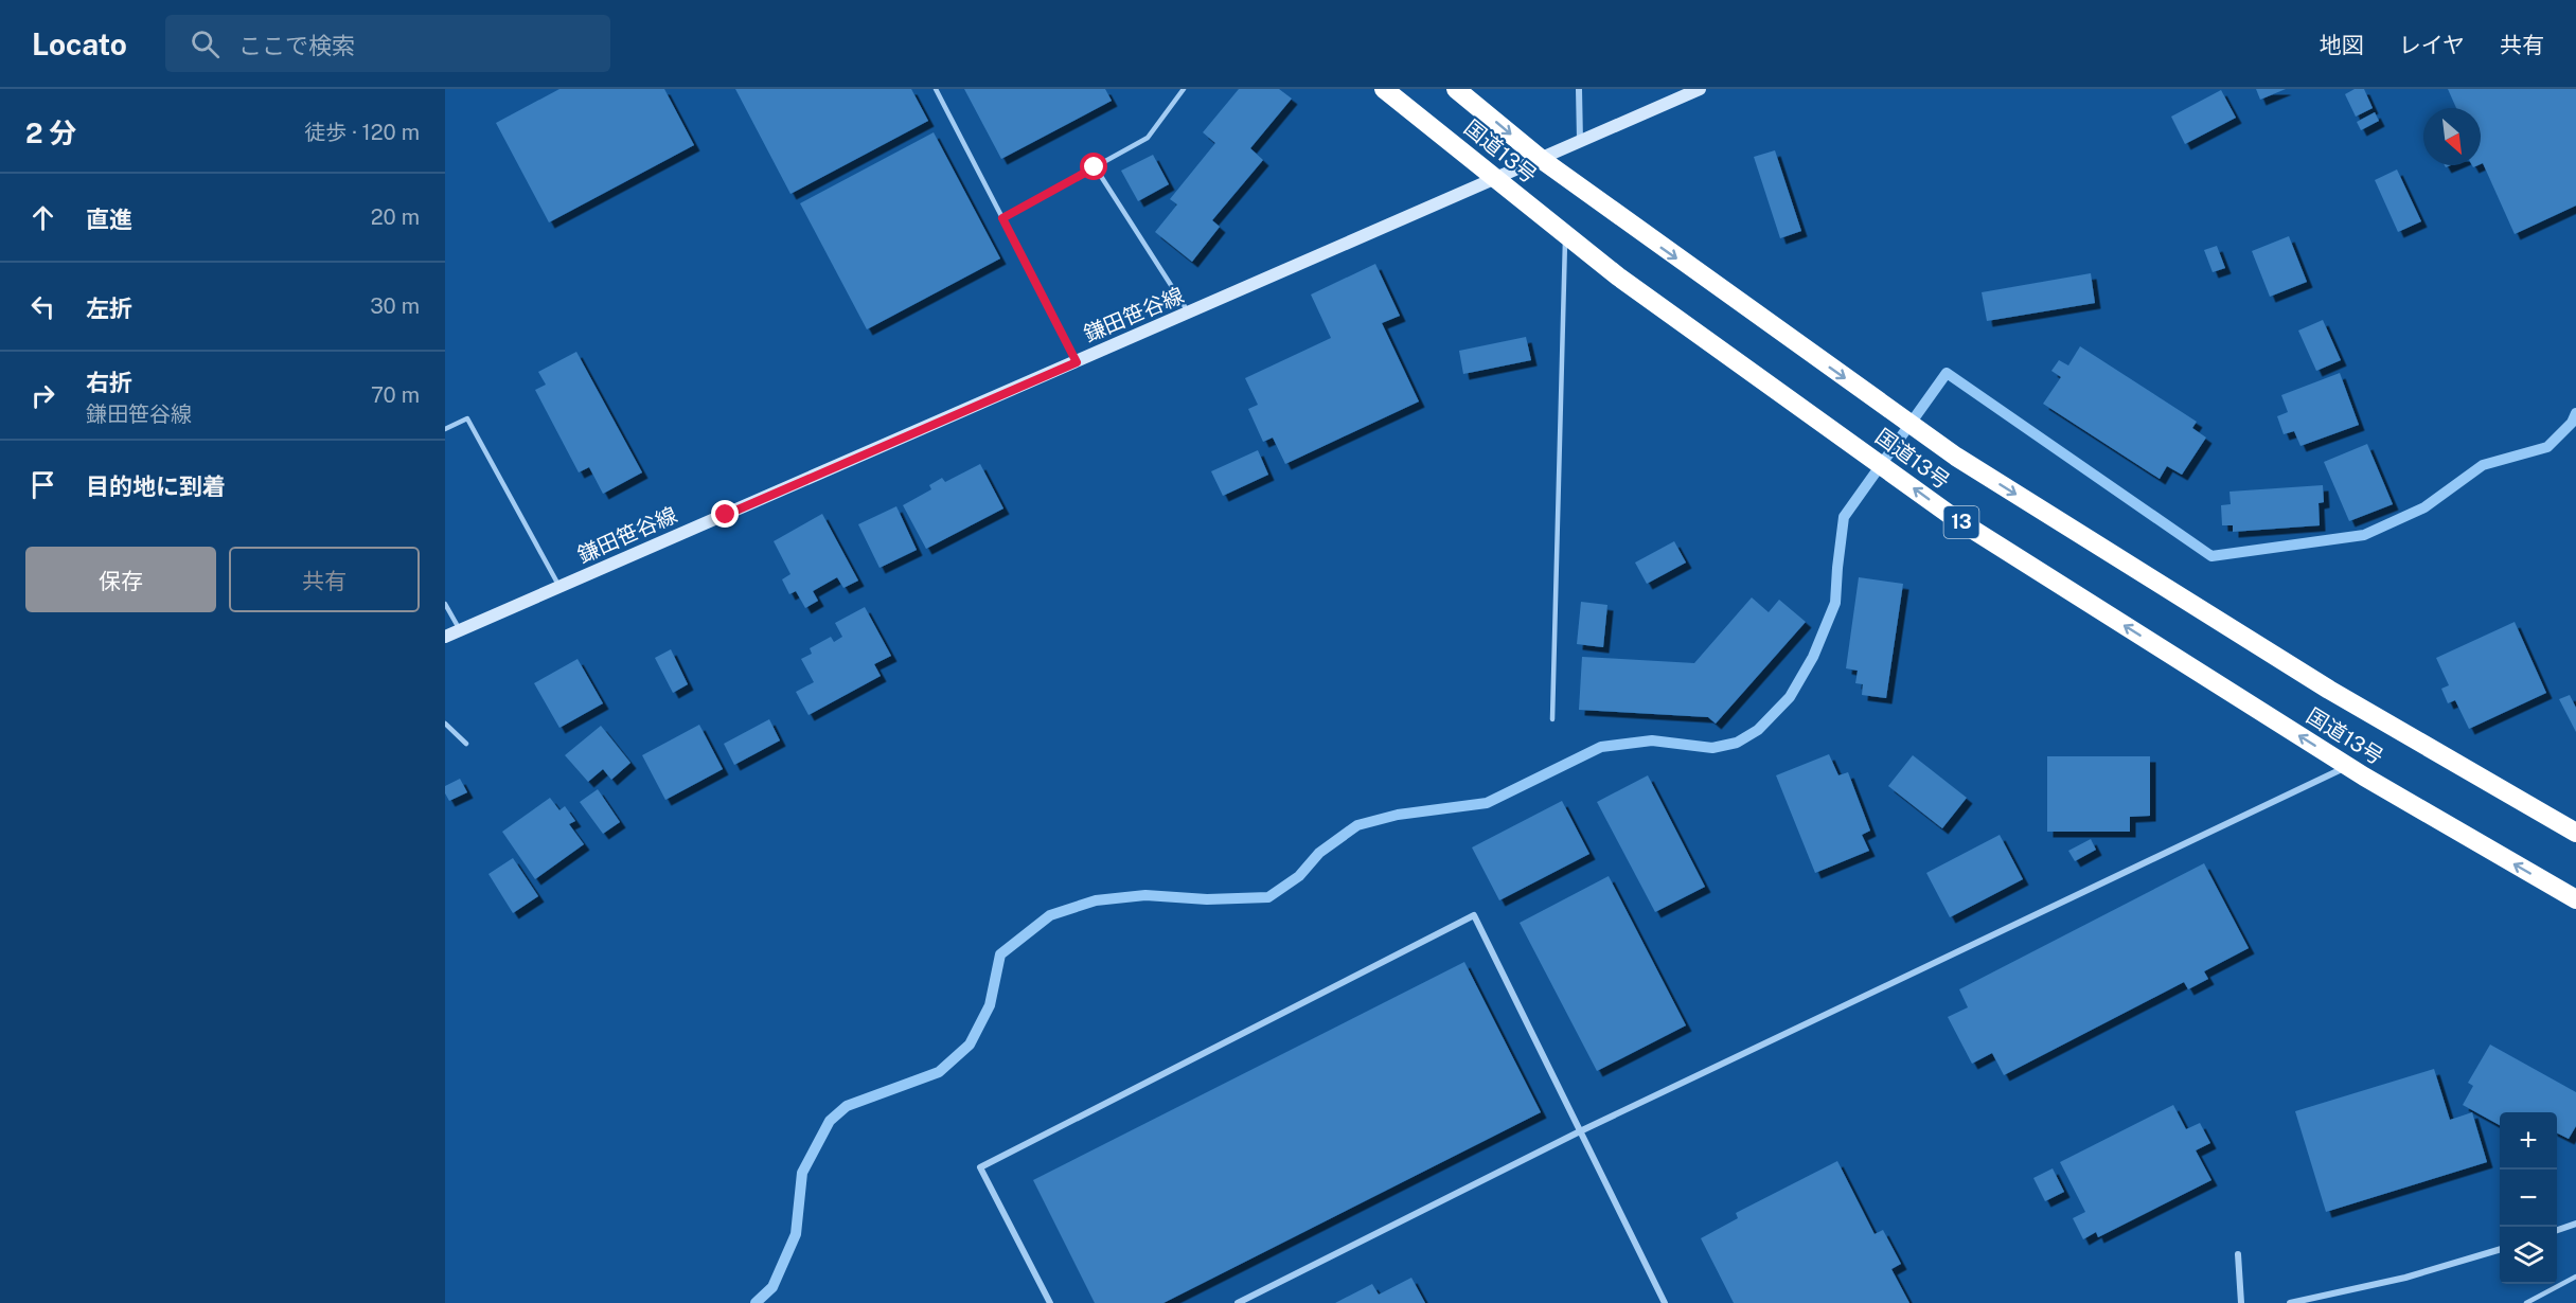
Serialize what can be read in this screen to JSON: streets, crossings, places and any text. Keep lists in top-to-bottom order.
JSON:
{
  "streets": {
    "highway": ["国道13号", "13"],
    "street": ["鎌田笹谷線"]
  },
  "crossings": [
    ["国道13号", "鎌田笹谷線"]
  ],
  "north": "bottom right",
  "page": {
    "header": "Locato",
    "search": "ここで検索",
    "nav": ["地図", "レイヤ", "共有"],
    "heading": ["2 分", "徒歩 · 120 m"],
    "list": [
      ["直進", "20 m"],
      ["左折", "30 m"],
      ["右折", "鎌田笹谷線", "70 m"],
      "目的地に到着"
    ],
    "buttons": ["保存", "共有"],
    "map_buttons": ["+", "−"]
  }
}
